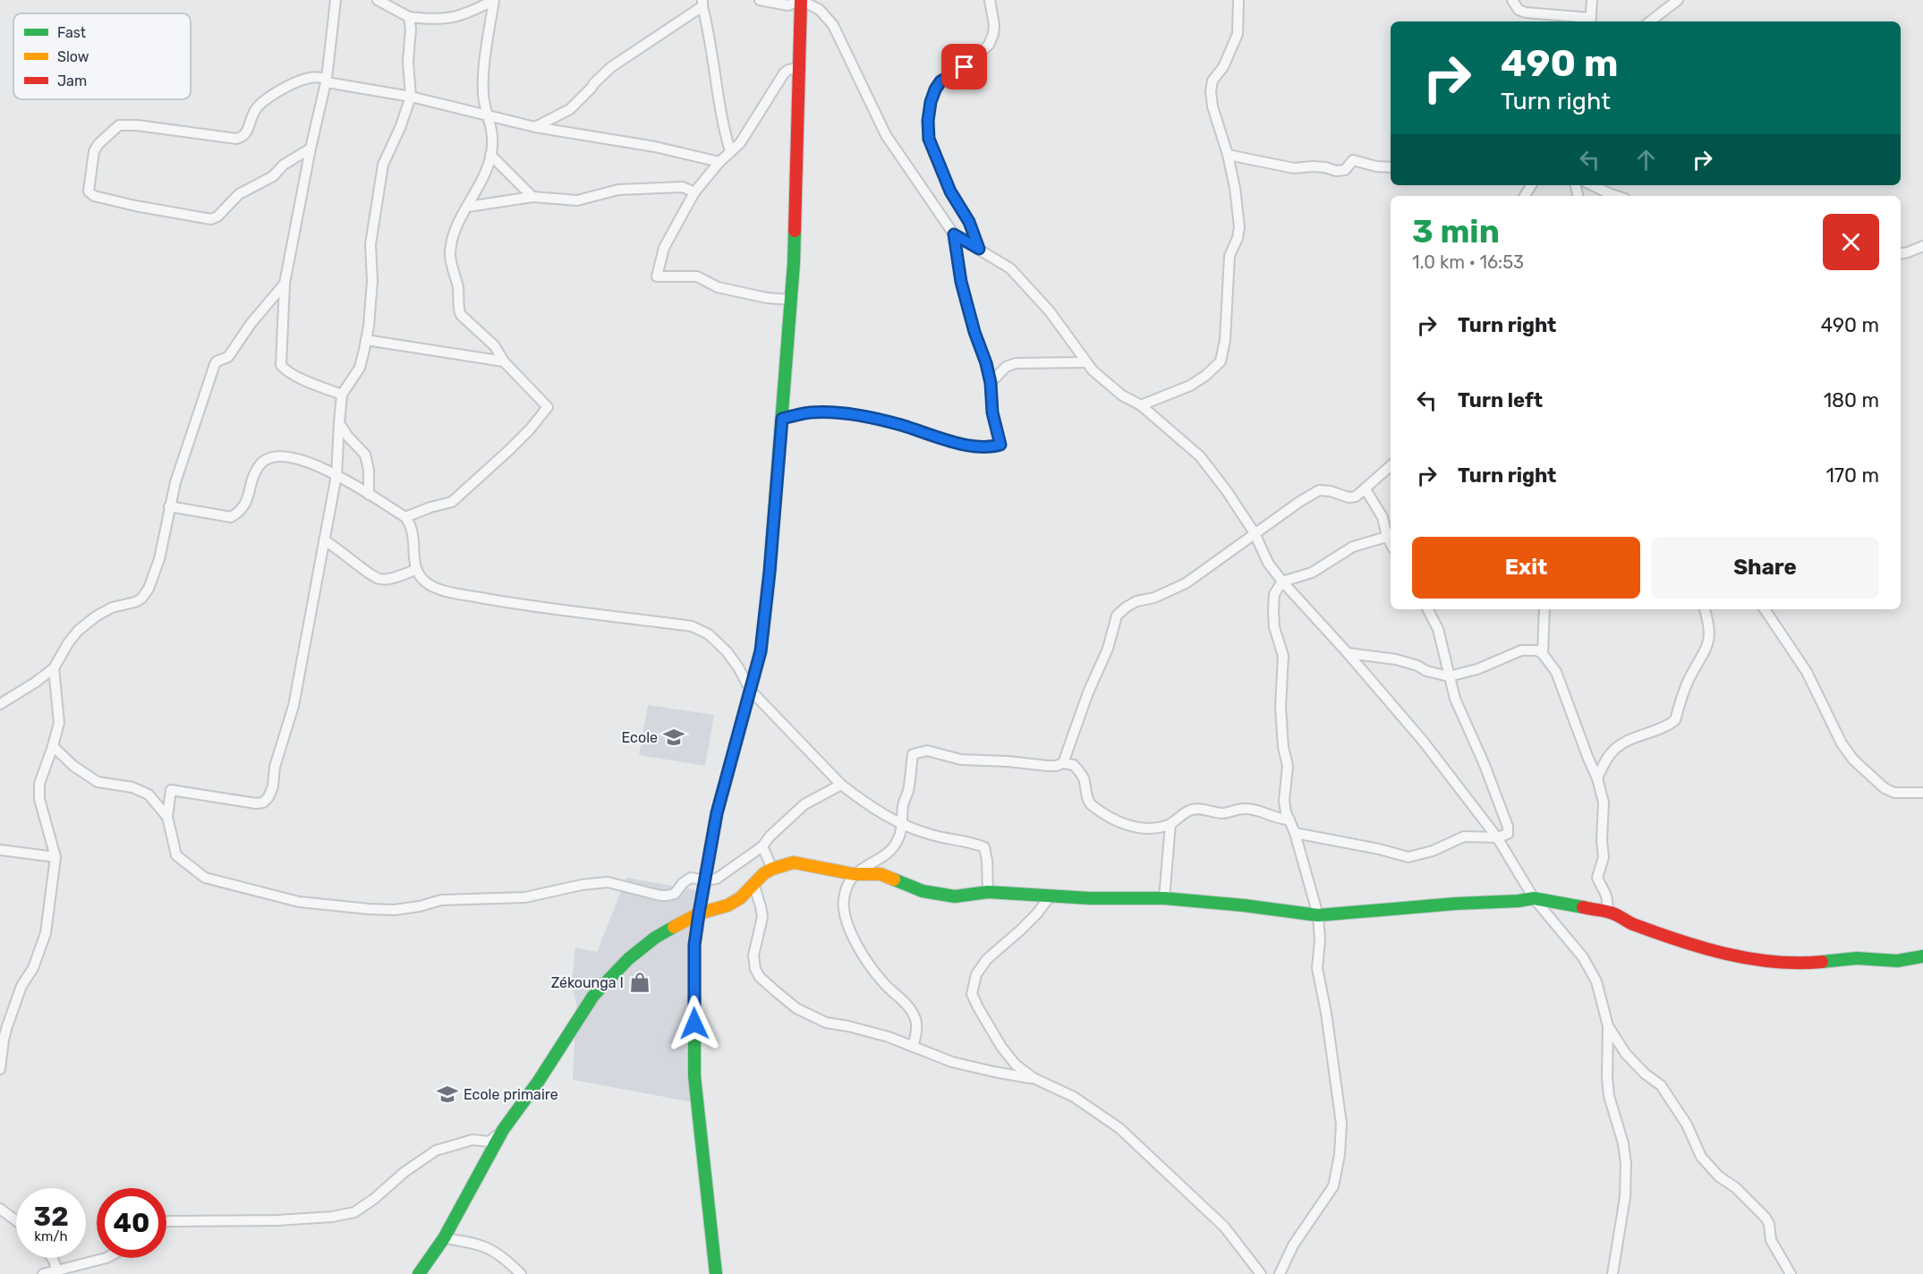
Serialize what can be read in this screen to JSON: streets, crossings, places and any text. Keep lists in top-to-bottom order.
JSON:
{
  "places": {
    "school or university": ["Ecole", "Ecole primaire"],
    "shop": ["Zékounga I"]
  },
  "legend": ["Fast", "Slow", "Jam"],
  "page": {
    "turn": ["490 m", "Turn right"],
    "heading": ["3 min", "1.0 km · 16:53"],
    "list": [
      {
        "name": "Turn right",
        "value": "490 m"
      },
      {
        "name": "Turn left",
        "value": "180 m"
      },
      {
        "name": "Turn right",
        "value": "170 m"
      }
    ],
    "buttons": ["Exit", "Share"],
    "speed": "32 km/h",
    "limit": "40"
  }
}
